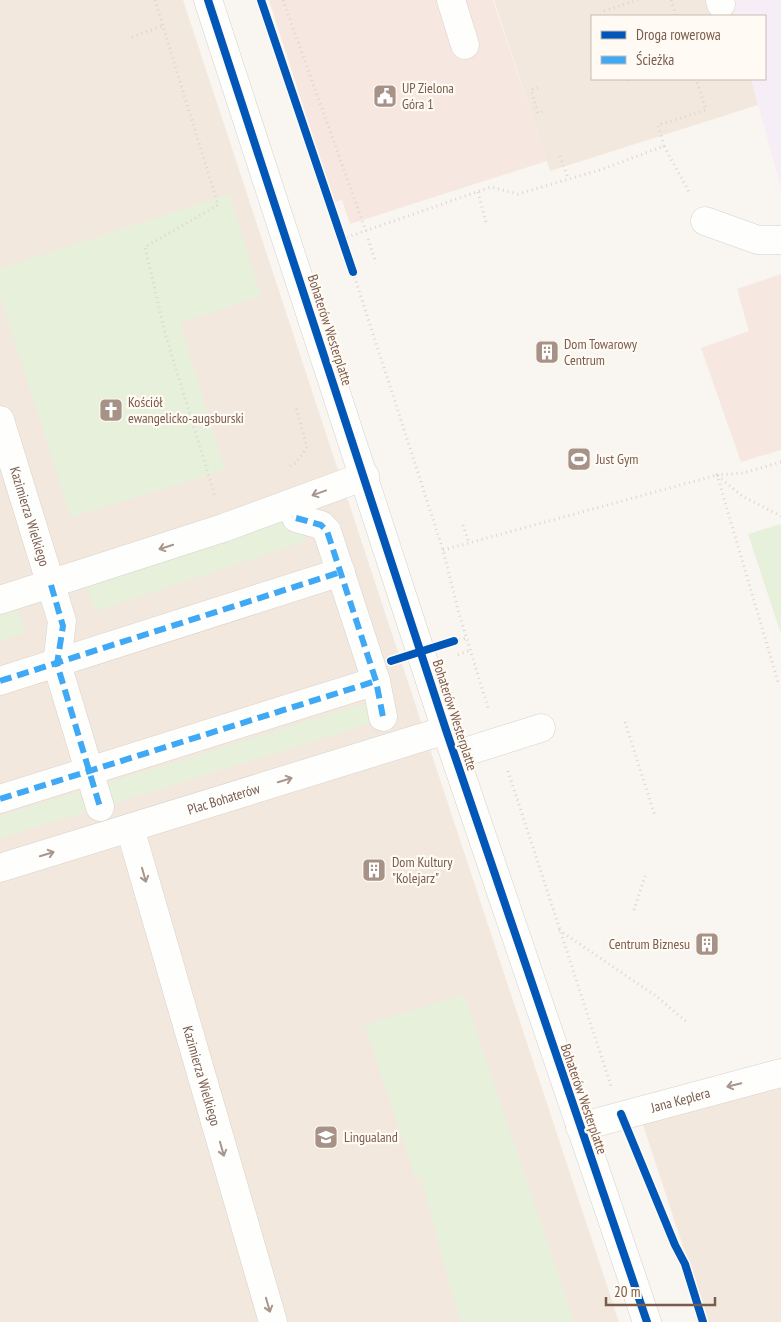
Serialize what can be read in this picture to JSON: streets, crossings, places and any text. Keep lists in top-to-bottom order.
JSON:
{
  "streets": {
    "street": [
      "Bohaterów Westerplatte",
      "Kazimierza Wielkiego",
      "Plac Bohaterów",
      "Jana Keplera"
    ]
  },
  "crossings": [
    ["Bohaterów Westerplatte", "Plac Bohaterów"],
    ["Bohaterów Westerplatte", "Jana Keplera"],
    ["Kazimierza Wielkiego", "Plac Bohaterów"]
  ],
  "one_way": ["Kazimierza Wielkiego", "Jana Keplera"],
  "places": {
    "public building": ["UP Zielona Góra 1"],
    "building": ["Dom Towarowy Centrum", "Dom Kultury \"Kolejarz\"", "Centrum Biznesu"],
    "church": ["Kościół ewangelicko-augsburski"],
    "sports": ["Just Gym"],
    "school or university": ["Lingualand"]
  },
  "legend": ["Droga rowerowa", "Ścieżka"],
  "scale_bar": "20 m"
}
